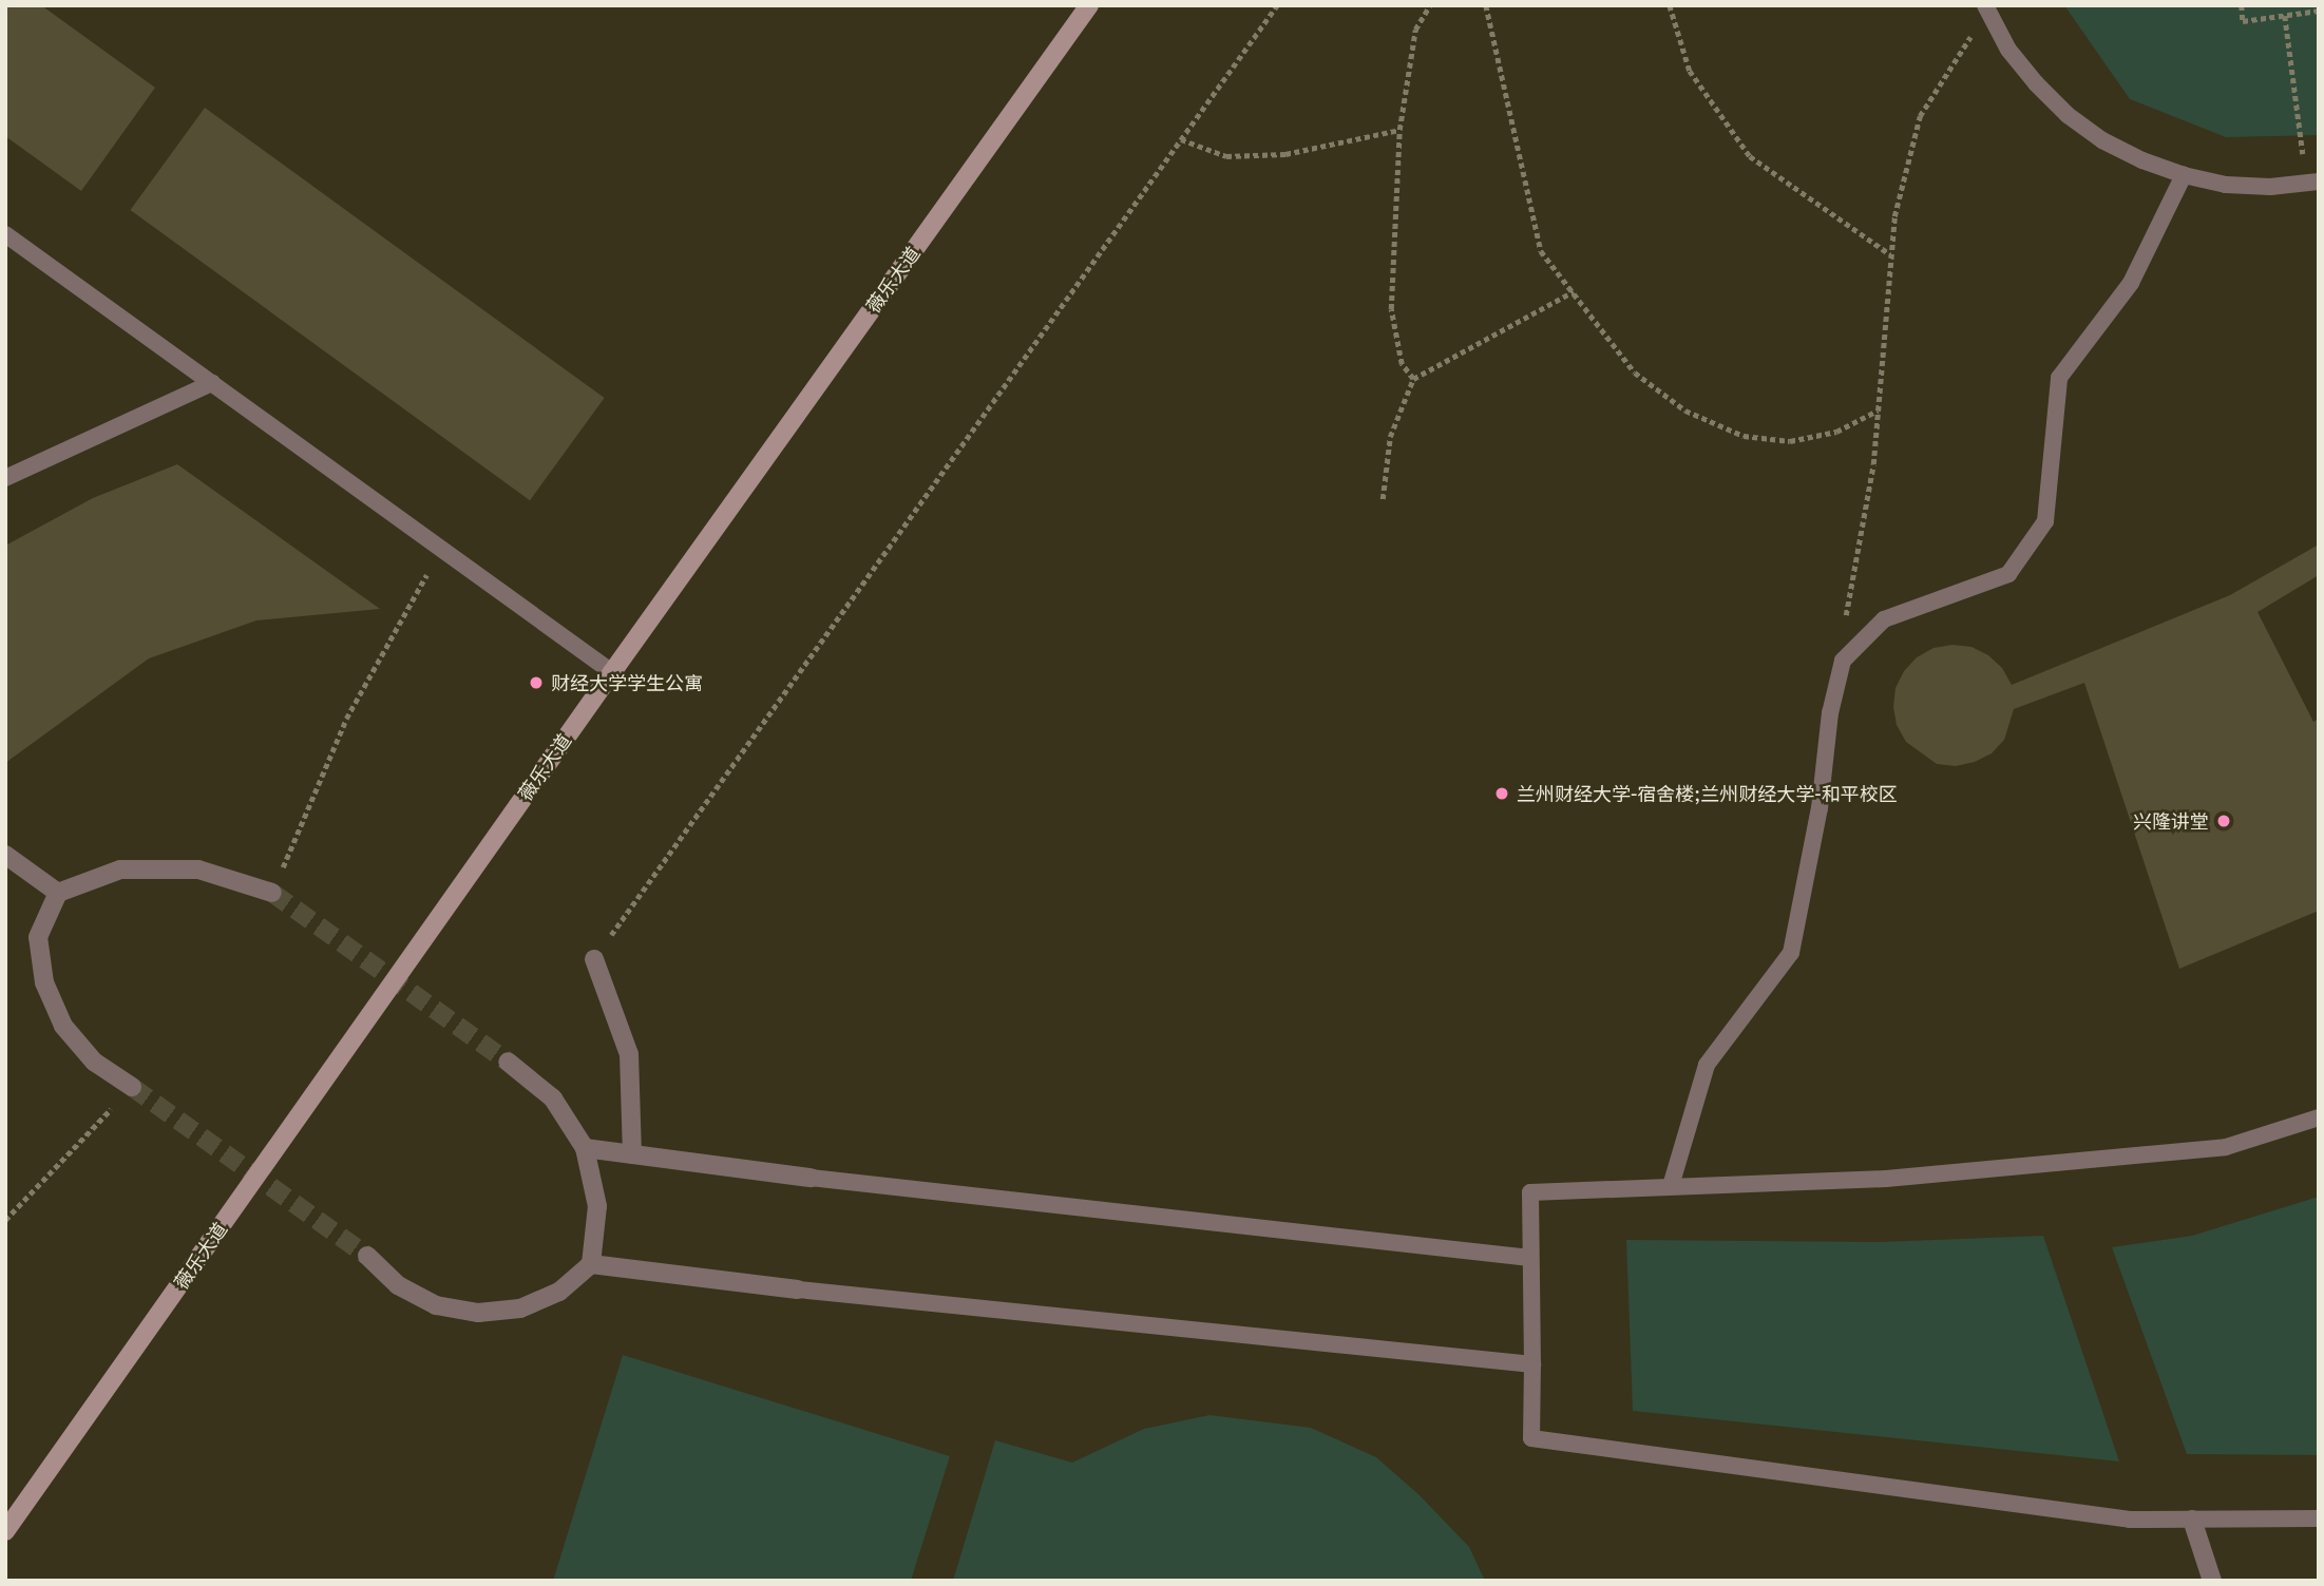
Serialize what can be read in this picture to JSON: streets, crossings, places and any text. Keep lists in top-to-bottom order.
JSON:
{
  "streets": {
    "main road": ["薇乐大道"]
  },
  "places": ["财经大学学生公寓", "兰州财经大学-宿舍楼;兰州财经大学-和平校区", "兴隆讲堂"]
}
